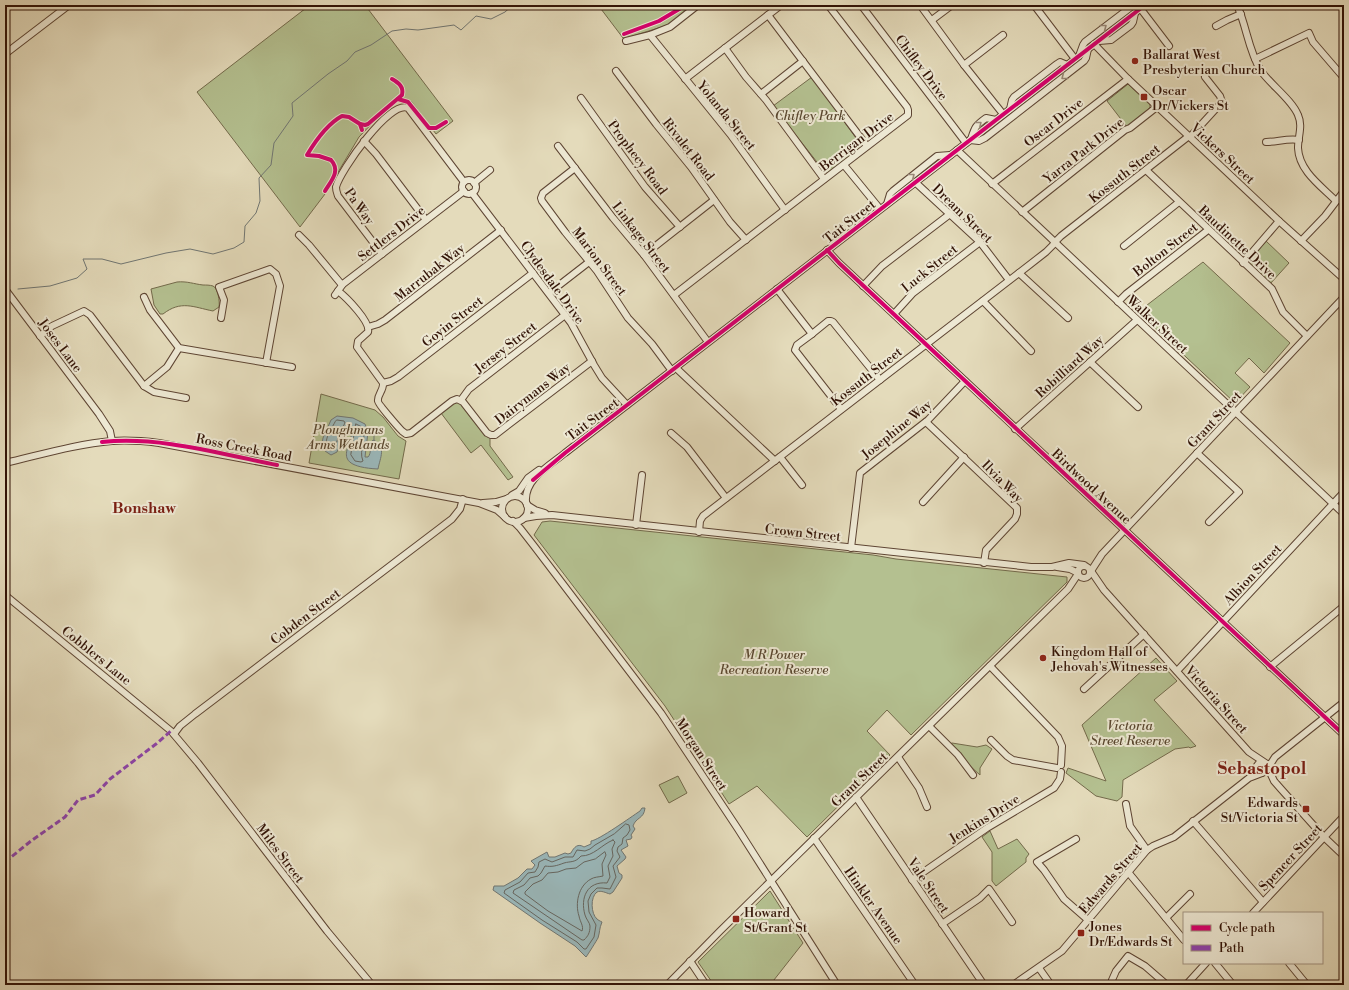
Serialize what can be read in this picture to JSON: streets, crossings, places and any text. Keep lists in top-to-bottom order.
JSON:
{
  "streets": {
    "street": [
      "Chifley Drive",
      "Yolanda Street",
      "Oscar Drive",
      "Berrigan Drive",
      "Rivulet Road",
      "Yarra Park Drive",
      "Vickers Street",
      "Prophecy Road",
      "Kossuth Street",
      "Pa Way",
      "Dream Street",
      "Tait Street",
      "Settlers Drive",
      "Linkage Street",
      "Baudinette Drive",
      "Bolton Street",
      "Marion Street",
      "Luck Street",
      "Marrubak Way",
      "Clydesdale Drive",
      "Goyin Street",
      "Walker Street",
      "Joses Lane",
      "Jersey Street",
      "Robilliard Way",
      "Dairymans Way",
      "Grant Street",
      "Josephine Way",
      "Ross Creek Road",
      "Ilvia Way",
      "Birdwood Avenue",
      "Crown Street",
      "Albion Street",
      "Cobden Street",
      "Cobblers Lane",
      "Victoria Street",
      "Morgan Street",
      "Jenkins Drive",
      "Miles Street",
      "Spencer Street",
      "Edwards Street",
      "Vale Street",
      "Hinkler Avenue"
    ]
  },
  "crossings": [
    ["Chifley Drive", "Tait Street"],
    ["Yolanda Street", "Berrigan Drive"],
    ["Oscar Drive", "Vickers Street"],
    ["Oscar Drive", "Walker Street"],
    ["Berrigan Drive", "Rivulet Road"],
    ["Berrigan Drive", "Linkage Street"],
    ["Yarra Park Drive", "Vickers Street"],
    ["Yarra Park Drive", "Walker Street"],
    ["Vickers Street", "Kossuth Street"],
    ["Kossuth Street", "Dream Street"],
    ["Kossuth Street", "Baudinette Drive"],
    ["Kossuth Street", "Marion Street"],
    ["Kossuth Street", "Walker Street"],
    ["Kossuth Street", "Birdwood Avenue"],
    ["Kossuth Street", "Crown Street"],
    ["Pa Way", "Settlers Drive"],
    ["Dream Street", "Tait Street"],
    ["Dream Street", "Luck Street"],
    ["Tait Street", "Linkage Street"],
    ["Tait Street", "Marion Street"],
    ["Tait Street", "Clydesdale Drive"],
    ["Tait Street", "Walker Street"],
    ["Tait Street", "Birdwood Avenue"],
    ["Tait Street", "Crown Street"],
    ["Tait Street", "Morgan Street"],
    ["Settlers Drive", "Marrubak Way"],
    ["Settlers Drive", "Clydesdale Drive"],
    ["Linkage Street", "Marion Street"],
    ["Baudinette Drive", "Bolton Street"],
    ["Baudinette Drive", "Grant Street"],
    ["Bolton Street", "Walker Street"],
    ["Luck Street", "Birdwood Avenue"],
    ["Marrubak Way", "Clydesdale Drive"],
    ["Clydesdale Drive", "Goyin Street"],
    ["Clydesdale Drive", "Jersey Street"],
    ["Clydesdale Drive", "Dairymans Way"],
    ["Walker Street", "Robilliard Way"],
    ["Walker Street", "Grant Street"],
    ["Walker Street", "Albion Street"],
    ["Joses Lane", "Ross Creek Road"],
    ["Jersey Street", "Dairymans Way"],
    ["Robilliard Way", "Birdwood Avenue"],
    ["Grant Street", "Birdwood Avenue"],
    ["Grant Street", "Crown Street"],
    ["Grant Street", "Victoria Street"],
    ["Grant Street", "Morgan Street"],
    ["Grant Street", "Jenkins Drive"],
    ["Grant Street", "Vale Street"],
    ["Grant Street", "Hinkler Avenue"],
    ["Josephine Way", "Ilvia Way"],
    ["Josephine Way", "Birdwood Avenue"],
    ["Josephine Way", "Crown Street"],
    ["Ross Creek Road", "Cobden Street"],
    ["Ilvia Way", "Crown Street"],
    ["Birdwood Avenue", "Albion Street"],
    ["Crown Street", "Victoria Street"],
    ["Crown Street", "Morgan Street"],
    ["Albion Street", "Victoria Street"],
    ["Cobden Street", "Cobblers Lane"],
    ["Cobden Street", "Miles Street"],
    ["Cobblers Lane", "Miles Street"],
    ["Victoria Street", "Edwards Street"],
    ["Jenkins Drive", "Vale Street"]
  ],
  "districts": ["Bonshaw", "Sebastopol"],
  "parks": [
    "Chifley Park",
    "Ploughmans Arms Wetlands",
    "M R Power Recreation Reserve",
    "Victoria Street Reserve"
  ],
  "places": {
    "other": ["Ballarat West Presbyterian Church", "Kingdom Hall of Jehovah's Witnesses"],
    "transit": [
      "Oscar Dr/Vickers St",
      "Edwards St/Victoria St",
      "Howard St/Grant St",
      "Jones Dr/Edwards St"
    ]
  },
  "legend": ["Cycle path", "Path"]
}
